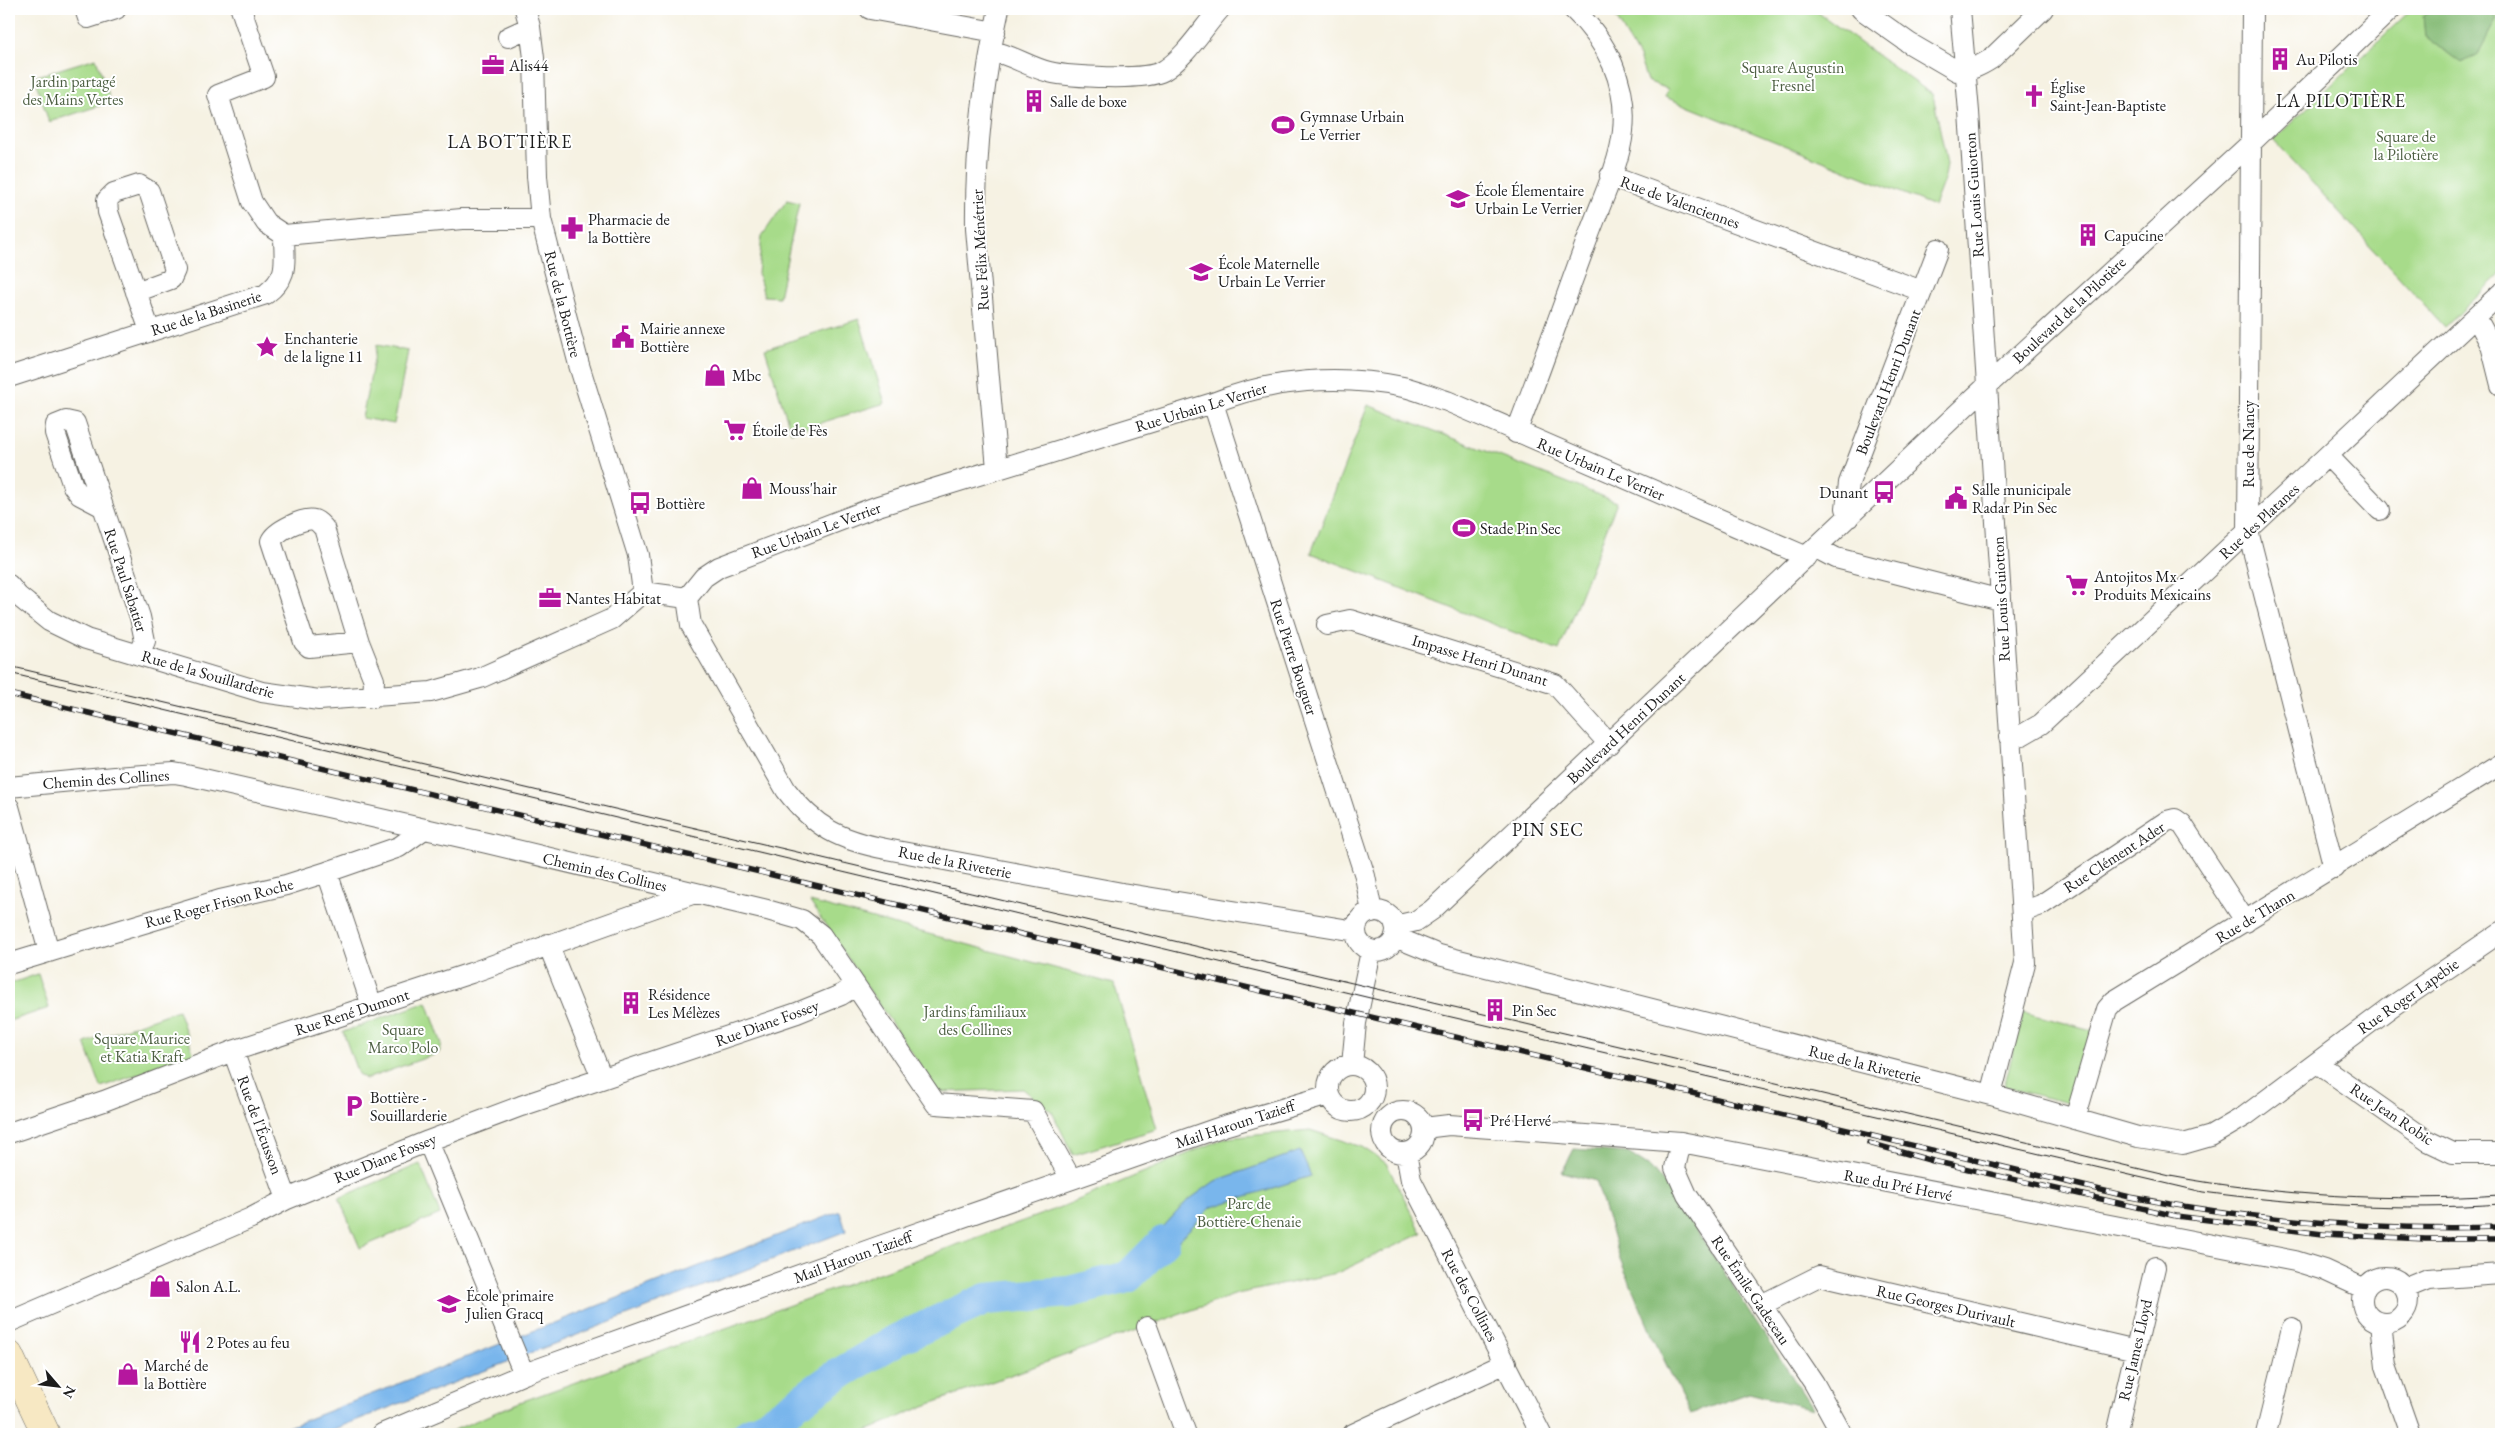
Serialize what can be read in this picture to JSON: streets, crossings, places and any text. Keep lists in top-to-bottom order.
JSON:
{
  "streets": {
    "street": [
      "Rue Louis Guiotton",
      "Rue de Valenciennes",
      "Rue Félix Ménétrier",
      "Rue de la Bottière",
      "Boulevard de la Pilotière",
      "Rue de la Basinerie",
      "Boulevard Henri Dunant",
      "Rue Urbain Le Verrier",
      "Rue de Nancy",
      "Rue des Platanes",
      "Rue Paul Sabatier",
      "Rue Pierre Bouguer",
      "Impasse Henri Dunant",
      "Rue de la Souillarderie",
      "Chemin des Collines",
      "Rue Clément Ader",
      "Rue de la Riveterie",
      "Rue Roger Frison Roche",
      "Rue de Thann",
      "Rue Roger Lapebie",
      "Rue René Dumont",
      "Rue Diane Fossey",
      "Rue Jean Robic",
      "Mail Haroun Tazieff",
      "Rue de l'Écusson",
      "Rue du Pré Hervé",
      "Rue Émile Gadeceau",
      "Rue des Collines",
      "Rue Georges Durivault",
      "Rue James Lloyd"
    ]
  },
  "crossings": [
    ["Rue Louis Guiotton", "Boulevard de la Pilotière"],
    ["Rue Louis Guiotton", "Boulevard Henri Dunant"],
    ["Rue Louis Guiotton", "Rue Urbain Le Verrier"],
    ["Rue Louis Guiotton", "Rue des Platanes"],
    ["Rue Louis Guiotton", "Rue Clément Ader"],
    ["Rue Louis Guiotton", "Rue de la Riveterie"],
    ["Rue de Valenciennes", "Boulevard Henri Dunant"],
    ["Rue de Valenciennes", "Rue Urbain Le Verrier"],
    ["Rue Félix Ménétrier", "Rue Urbain Le Verrier"],
    ["Rue de la Bottière", "Rue de la Souillarderie"],
    ["Boulevard de la Pilotière", "Boulevard Henri Dunant"],
    ["Boulevard de la Pilotière", "Rue de Nancy"],
    ["Boulevard Henri Dunant", "Rue Urbain Le Verrier"],
    ["Boulevard Henri Dunant", "Rue Pierre Bouguer"],
    ["Boulevard Henri Dunant", "Impasse Henri Dunant"],
    ["Boulevard Henri Dunant", "Rue de la Riveterie"],
    ["Rue Urbain Le Verrier", "Rue Pierre Bouguer"],
    ["Rue Urbain Le Verrier", "Rue de la Riveterie"],
    ["Rue de Nancy", "Rue des Platanes"],
    ["Rue de Nancy", "Rue de Thann"],
    ["Rue Paul Sabatier", "Rue de la Souillarderie"],
    ["Rue Pierre Bouguer", "Rue de la Riveterie"],
    ["Chemin des Collines", "Rue Roger Frison Roche"],
    ["Chemin des Collines", "Rue René Dumont"],
    ["Chemin des Collines", "Rue Diane Fossey"],
    ["Chemin des Collines", "Mail Haroun Tazieff"],
    ["Rue Clément Ader", "Rue de Thann"],
    ["Rue de la Riveterie", "Rue de Thann"],
    ["Rue de la Riveterie", "Rue Roger Lapebie"],
    ["Rue de la Riveterie", "Rue Jean Robic"],
    ["Rue Roger Lapebie", "Rue Jean Robic"],
    ["Rue René Dumont", "Rue de l'Écusson"],
    ["Rue Diane Fossey", "Rue de l'Écusson"],
    ["Rue du Pré Hervé", "Rue Émile Gadeceau"],
    ["Rue du Pré Hervé", "Rue des Collines"],
    ["Rue Émile Gadeceau", "Rue Georges Durivault"],
    ["Rue Georges Durivault", "Rue James Lloyd"]
  ],
  "districts": ["LA PILOTIÈRE", "LA BOTTIÈRE", "PIN SEC"],
  "parks": [
    "Square Augustin Fresnel",
    "Jardin partagé des Mains Vertes",
    "Square de la Pilotière",
    "Jardins familiaux des Collines",
    "Square Marco Polo",
    "Square Maurice et Katia Kraft",
    "Parc de Bottière-Chenaie"
  ],
  "places": {
    "building": [
      "Au Pilotis",
      "Salle de boxe",
      "Capucine",
      "Résidence Les Mélèzes",
      "Pin Sec"
    ],
    "office": ["Alis44", "Nantes Habitat"],
    "church": ["Église Saint-Jean-Baptiste"],
    "sports": ["Gymnase Urbain Le Verrier", "Stade Pin Sec"],
    "school or university": ["École Élementaire Urbain Le Verrier", "École Maternelle Urbain Le Verrier", "École primaire Julien Gracq"],
    "pharmacy": ["Pharmacie de la Bottière"],
    "public building": ["Mairie annexe Bottière", "Salle municipale Radar Pin Sec"],
    "place": ["Enchanterie de la ligne 11"],
    "shop": [
      "Mbc",
      "Mouss'hair",
      "Salon A.L.",
      "Marché de la Bottière"
    ],
    "supermarket": ["Étoile de Fès", "Antojitos Mx - Produits Mexicains"],
    "bus stop": ["Dunant", "Bottière", "Pré Hervé"],
    "parking": ["Bottière - Souillarderie"],
    "restaurant": ["2 Potes au feu"]
  },
  "north": "bottom right"
}
